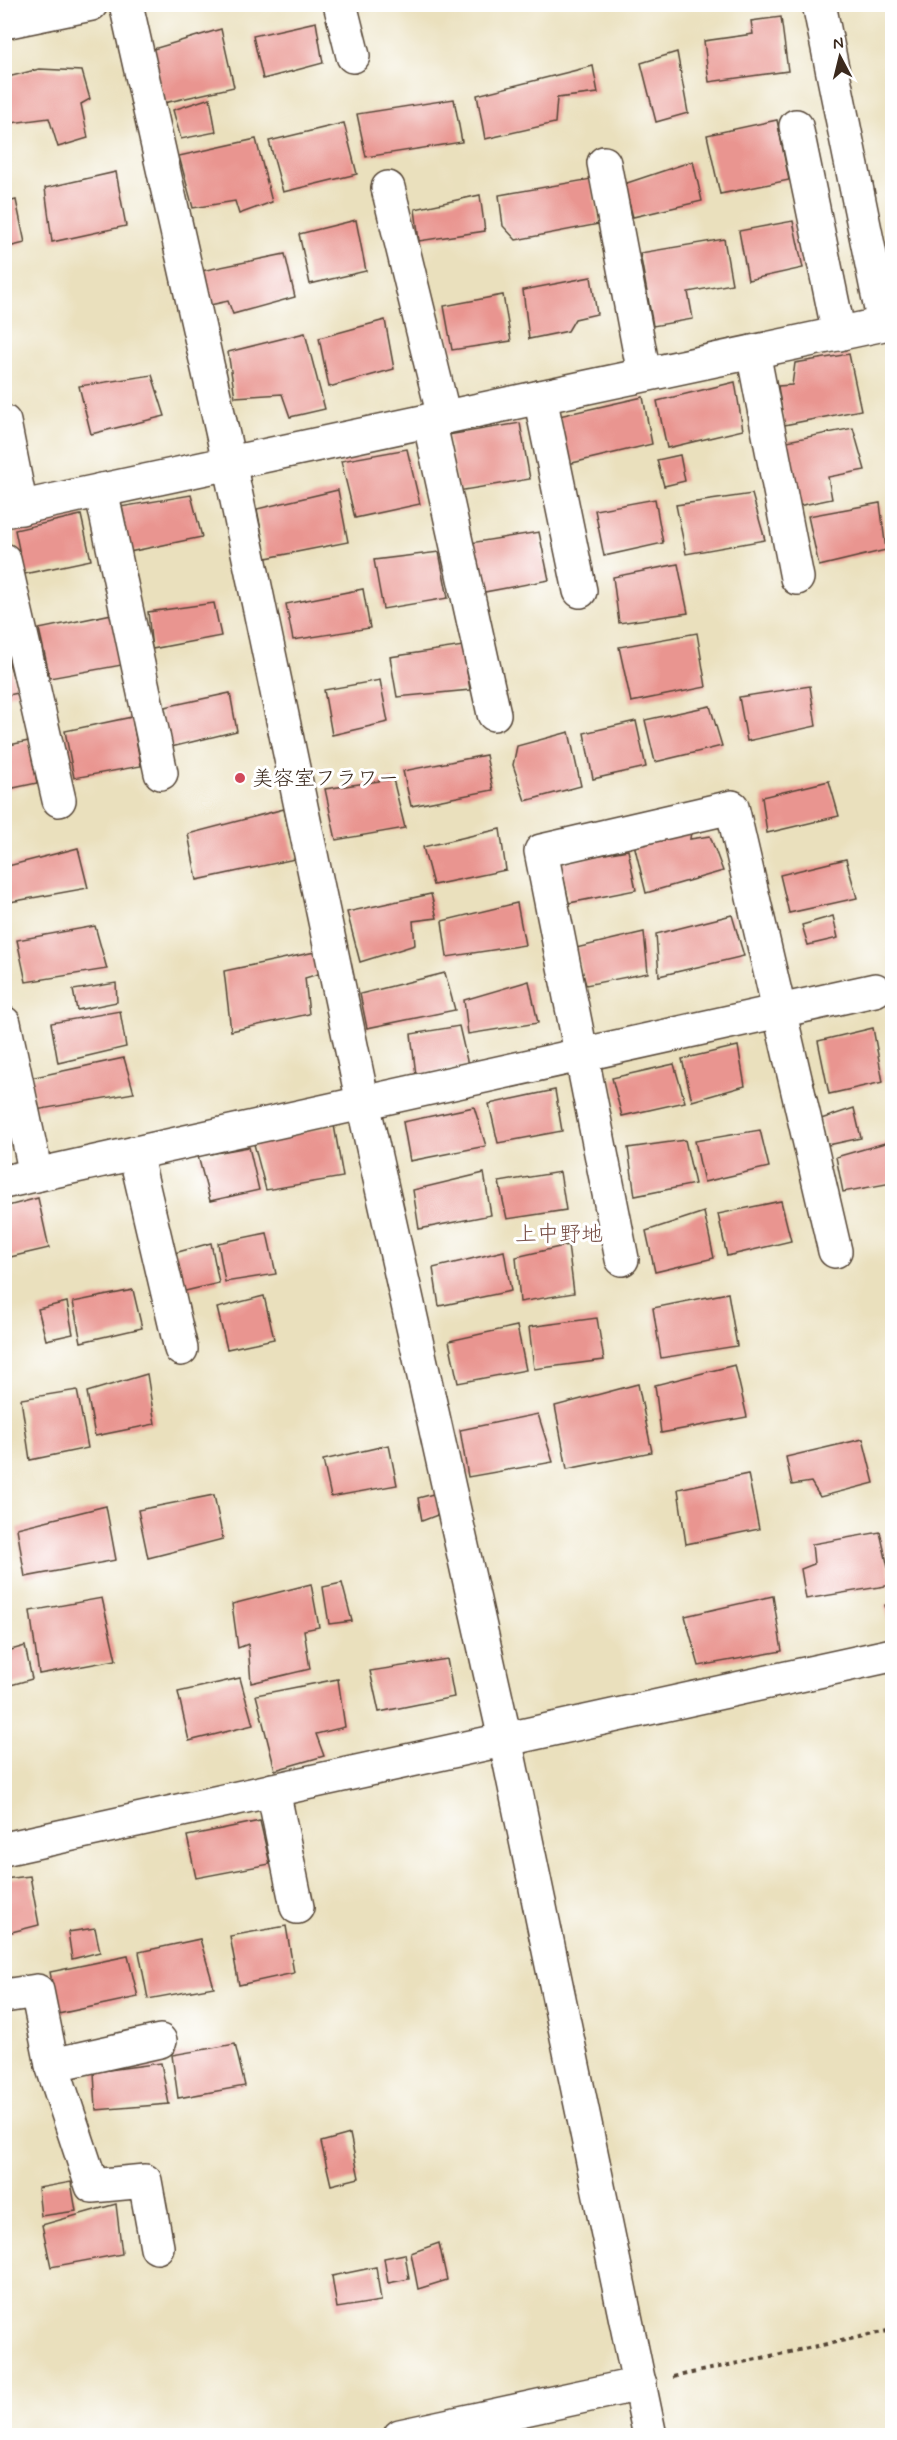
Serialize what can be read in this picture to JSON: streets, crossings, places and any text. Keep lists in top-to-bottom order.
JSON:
{
  "districts": ["上中野地"],
  "places": ["美容室フラワー"],
  "north": "top"
}
